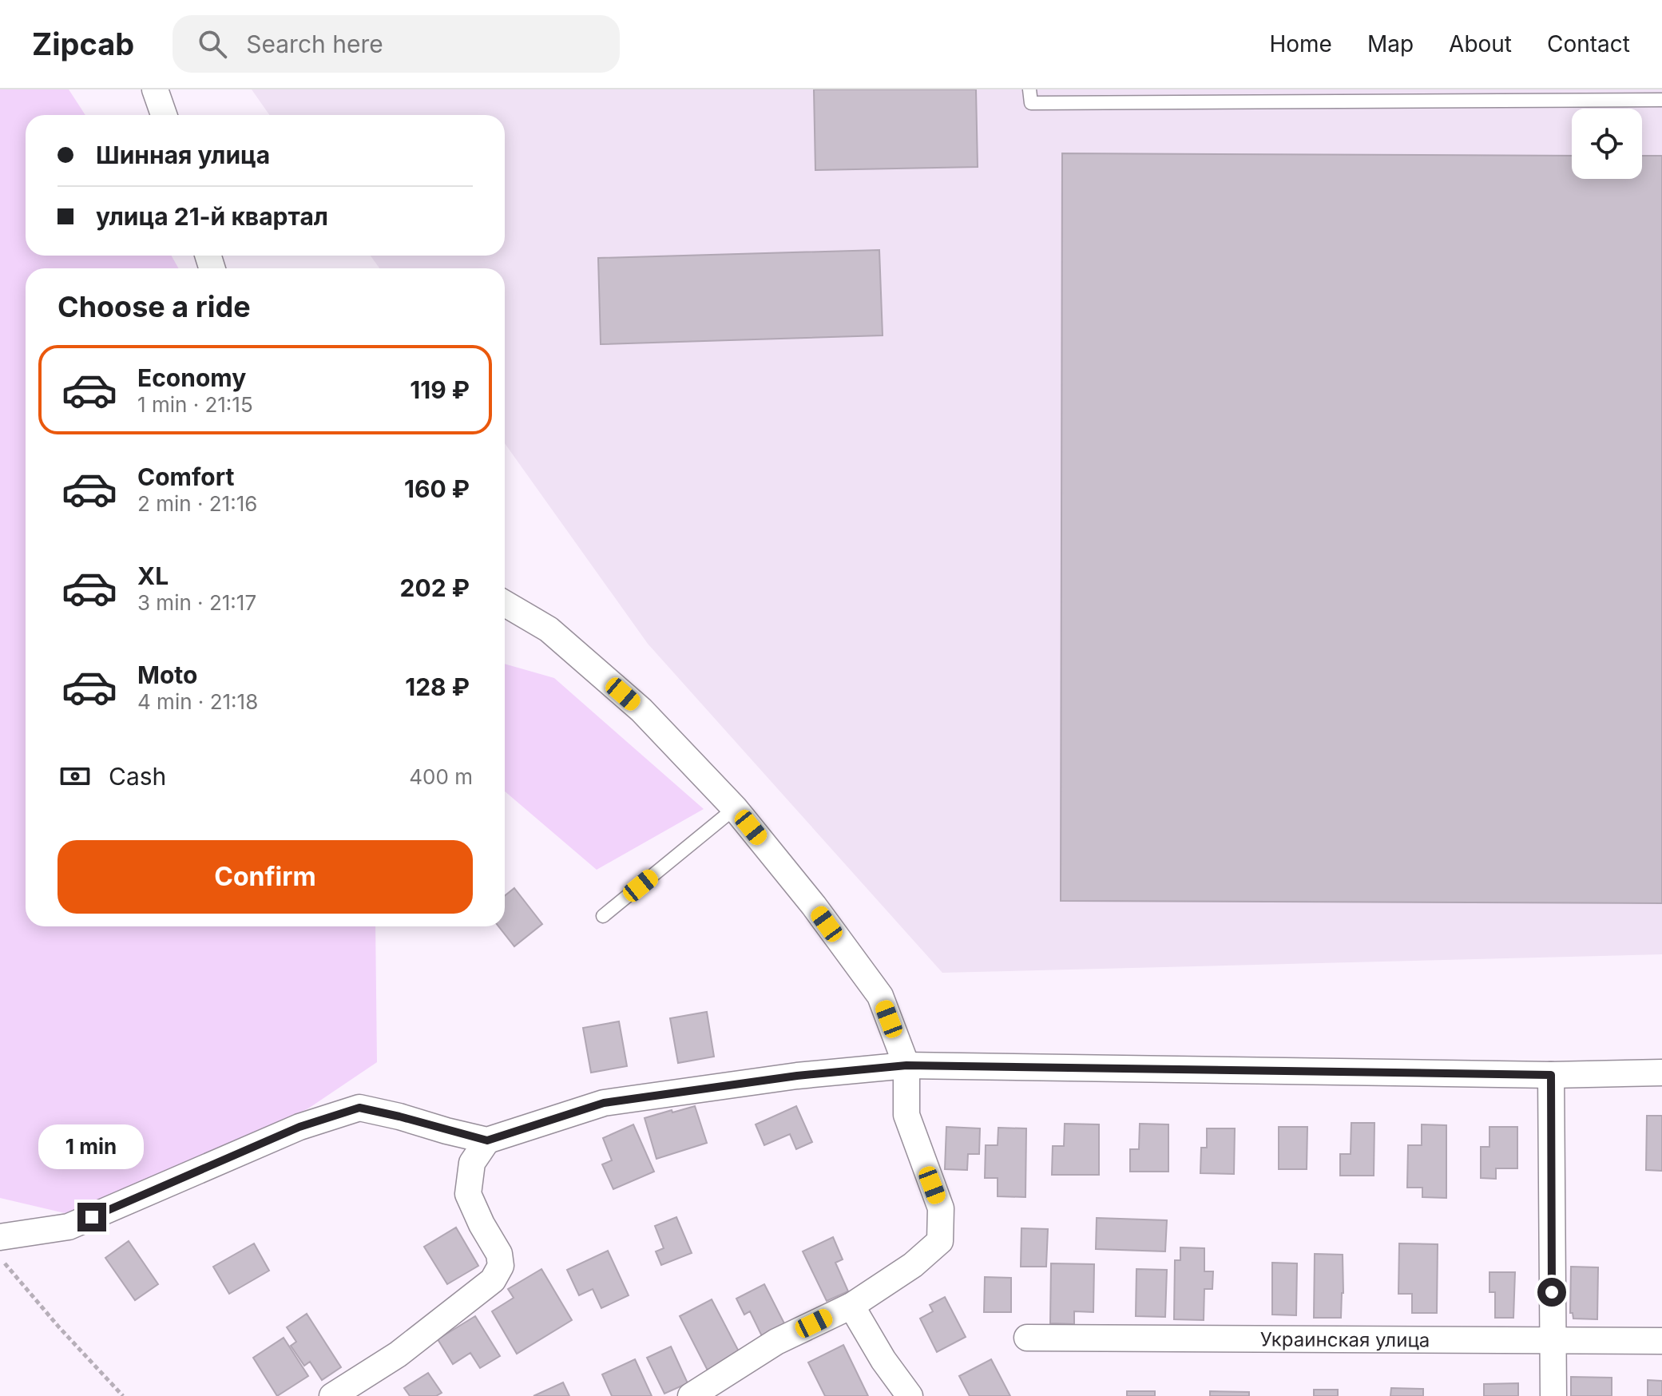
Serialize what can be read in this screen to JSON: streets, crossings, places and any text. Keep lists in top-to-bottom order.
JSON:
{
  "streets": {
    "street": ["Украинская улица"]
  },
  "page": {
    "header": "Zipcab",
    "search": "Search here",
    "nav": [
      "Home",
      "Map",
      "About",
      "Contact"
    ],
    "banner": ["Шинная улица", "улица 21-й квартал"],
    "heading": "Choose a ride",
    "list": [
      {
        "name": "Economy",
        "note": "1 min · 21:15",
        "value": "119 ₽"
      },
      {
        "name": "Comfort",
        "note": "2 min · 21:16",
        "value": "160 ₽"
      },
      {
        "name": "XL",
        "note": "3 min · 21:17",
        "value": "202 ₽"
      },
      {
        "name": "Moto",
        "note": "4 min · 21:18",
        "value": "128 ₽"
      }
    ],
    "pay": ["Cash", "400 m"],
    "buttons": "Confirm",
    "bubble": "1 min"
  }
}
